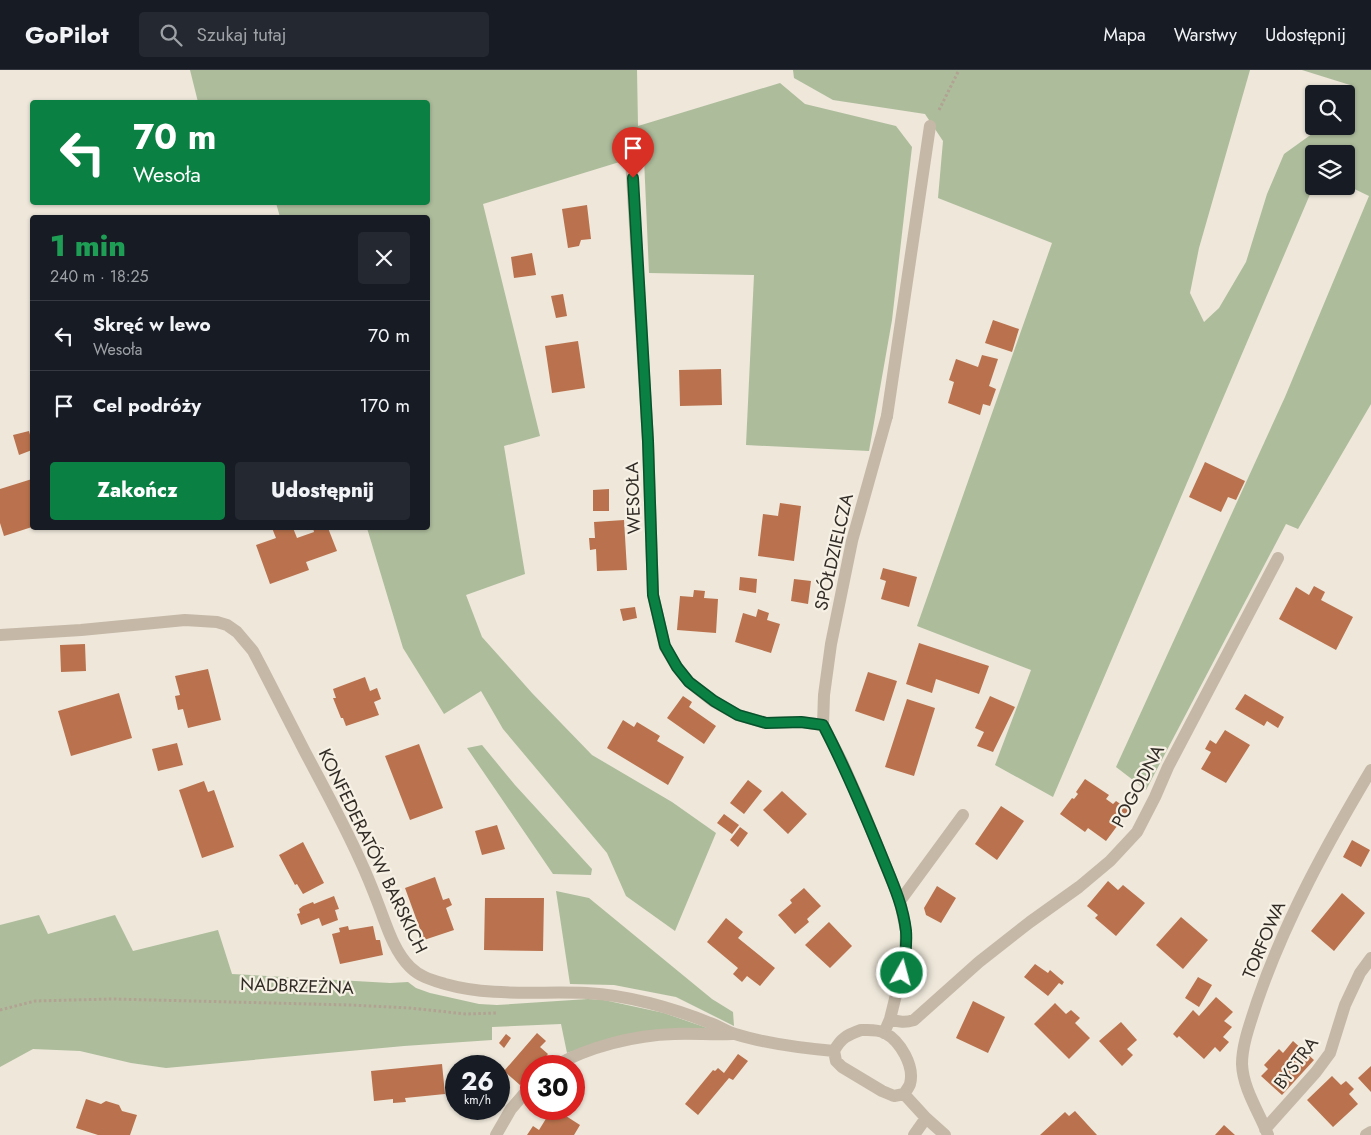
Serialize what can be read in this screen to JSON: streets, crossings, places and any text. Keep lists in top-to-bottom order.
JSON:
{
  "streets": {
    "street": [
      "WESOŁA",
      "SPÓŁDZIELCZA",
      "POGODNA",
      "KONFEDERATÓW BARSKICH",
      "TORFOWA",
      "BYSTRA"
    ],
    "path": ["NADBRZEŻNA"]
  },
  "crossings": [
    ["WESOŁA", "SPÓŁDZIELCZA"],
    ["SPÓŁDZIELCZA", "POGODNA"],
    ["SPÓŁDZIELCZA", "KONFEDERATÓW BARSKICH"],
    ["TORFOWA", "BYSTRA"]
  ],
  "page": {
    "header": "GoPilot",
    "search": "Szukaj tutaj",
    "nav": ["Mapa", "Warstwy", "Udostępnij"],
    "turn": ["70 m", "Wesoła"],
    "heading": ["1 min", "240 m · 18:25"],
    "list": [
      {
        "name": "Skręć w lewo",
        "note": "Wesoła",
        "value": "70 m"
      },
      {
        "name": "Cel podróży",
        "value": "170 m"
      }
    ],
    "buttons": ["Zakończ", "Udostępnij"],
    "speed": "26 km/h",
    "limit": "30"
  }
}
